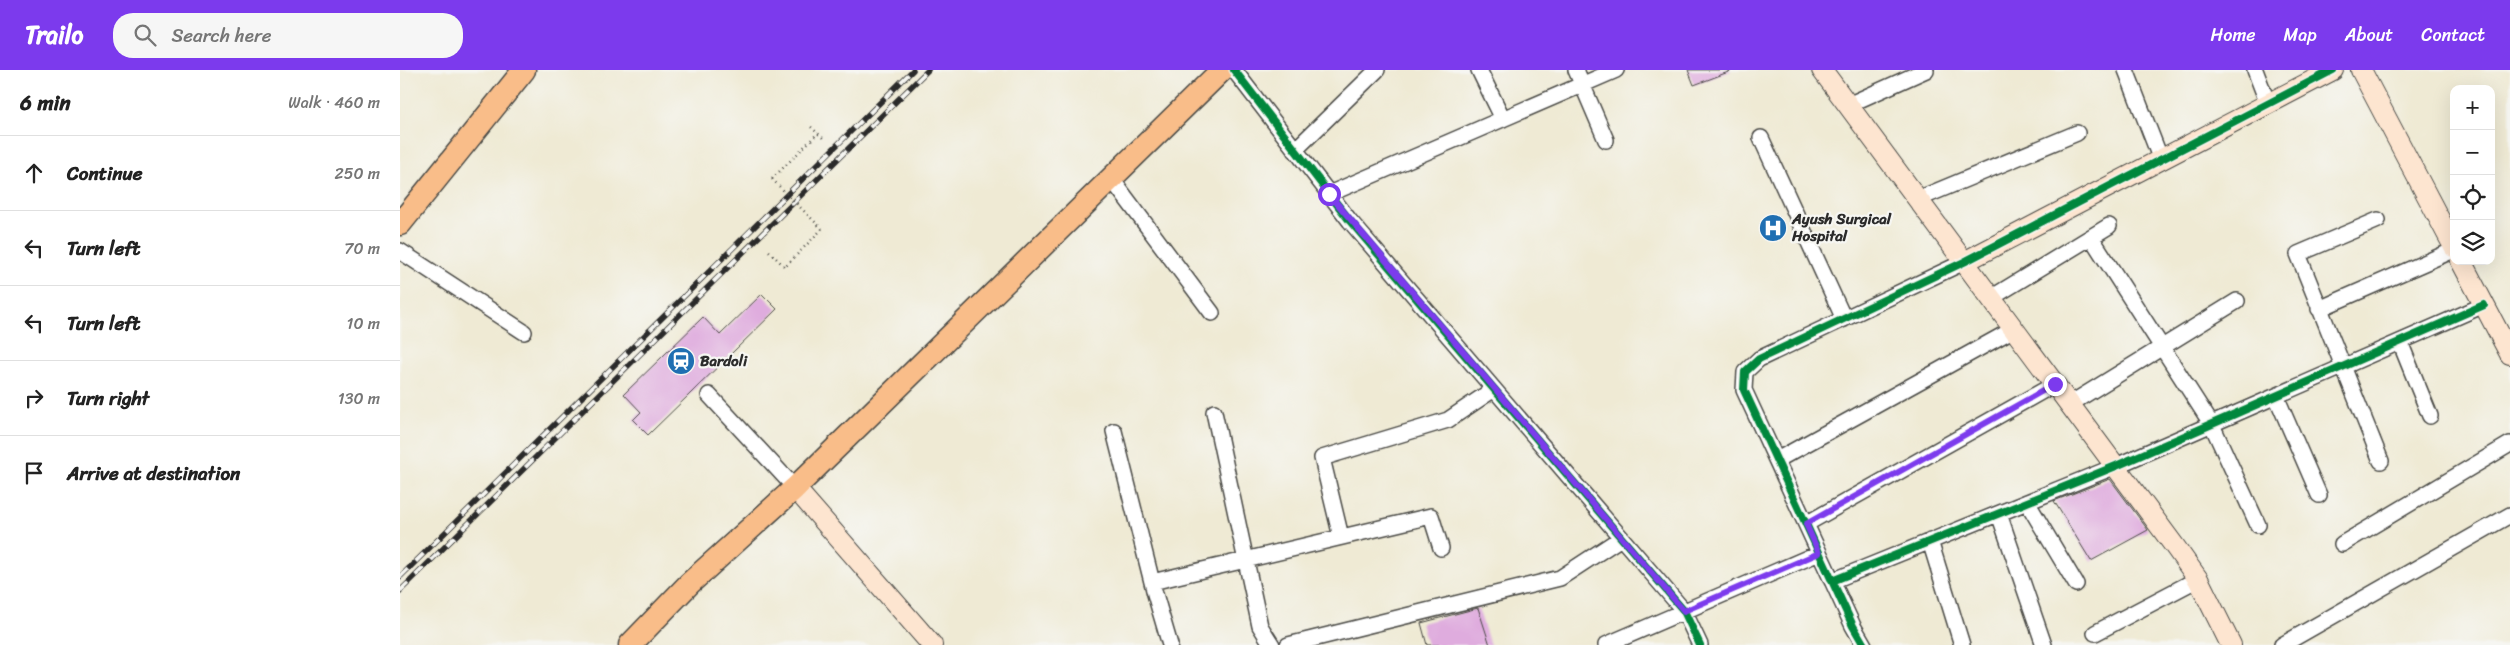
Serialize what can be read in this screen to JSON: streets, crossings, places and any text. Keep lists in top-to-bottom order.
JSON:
{
  "places": {
    "hospital": ["Ayush Surgical Hospital"],
    "station": ["Bardoli"]
  },
  "page": {
    "header": "Trailo",
    "search": "Search here",
    "nav": [
      "Home",
      "Map",
      "About",
      "Contact"
    ],
    "heading": ["6 min", "Walk · 460 m"],
    "map_buttons": ["+", "−"],
    "list": [
      ["Continue", "250 m"],
      ["Turn left", "70 m"],
      ["Turn left", "10 m"],
      ["Turn right", "130 m"],
      "Arrive at destination"
    ]
  }
}
